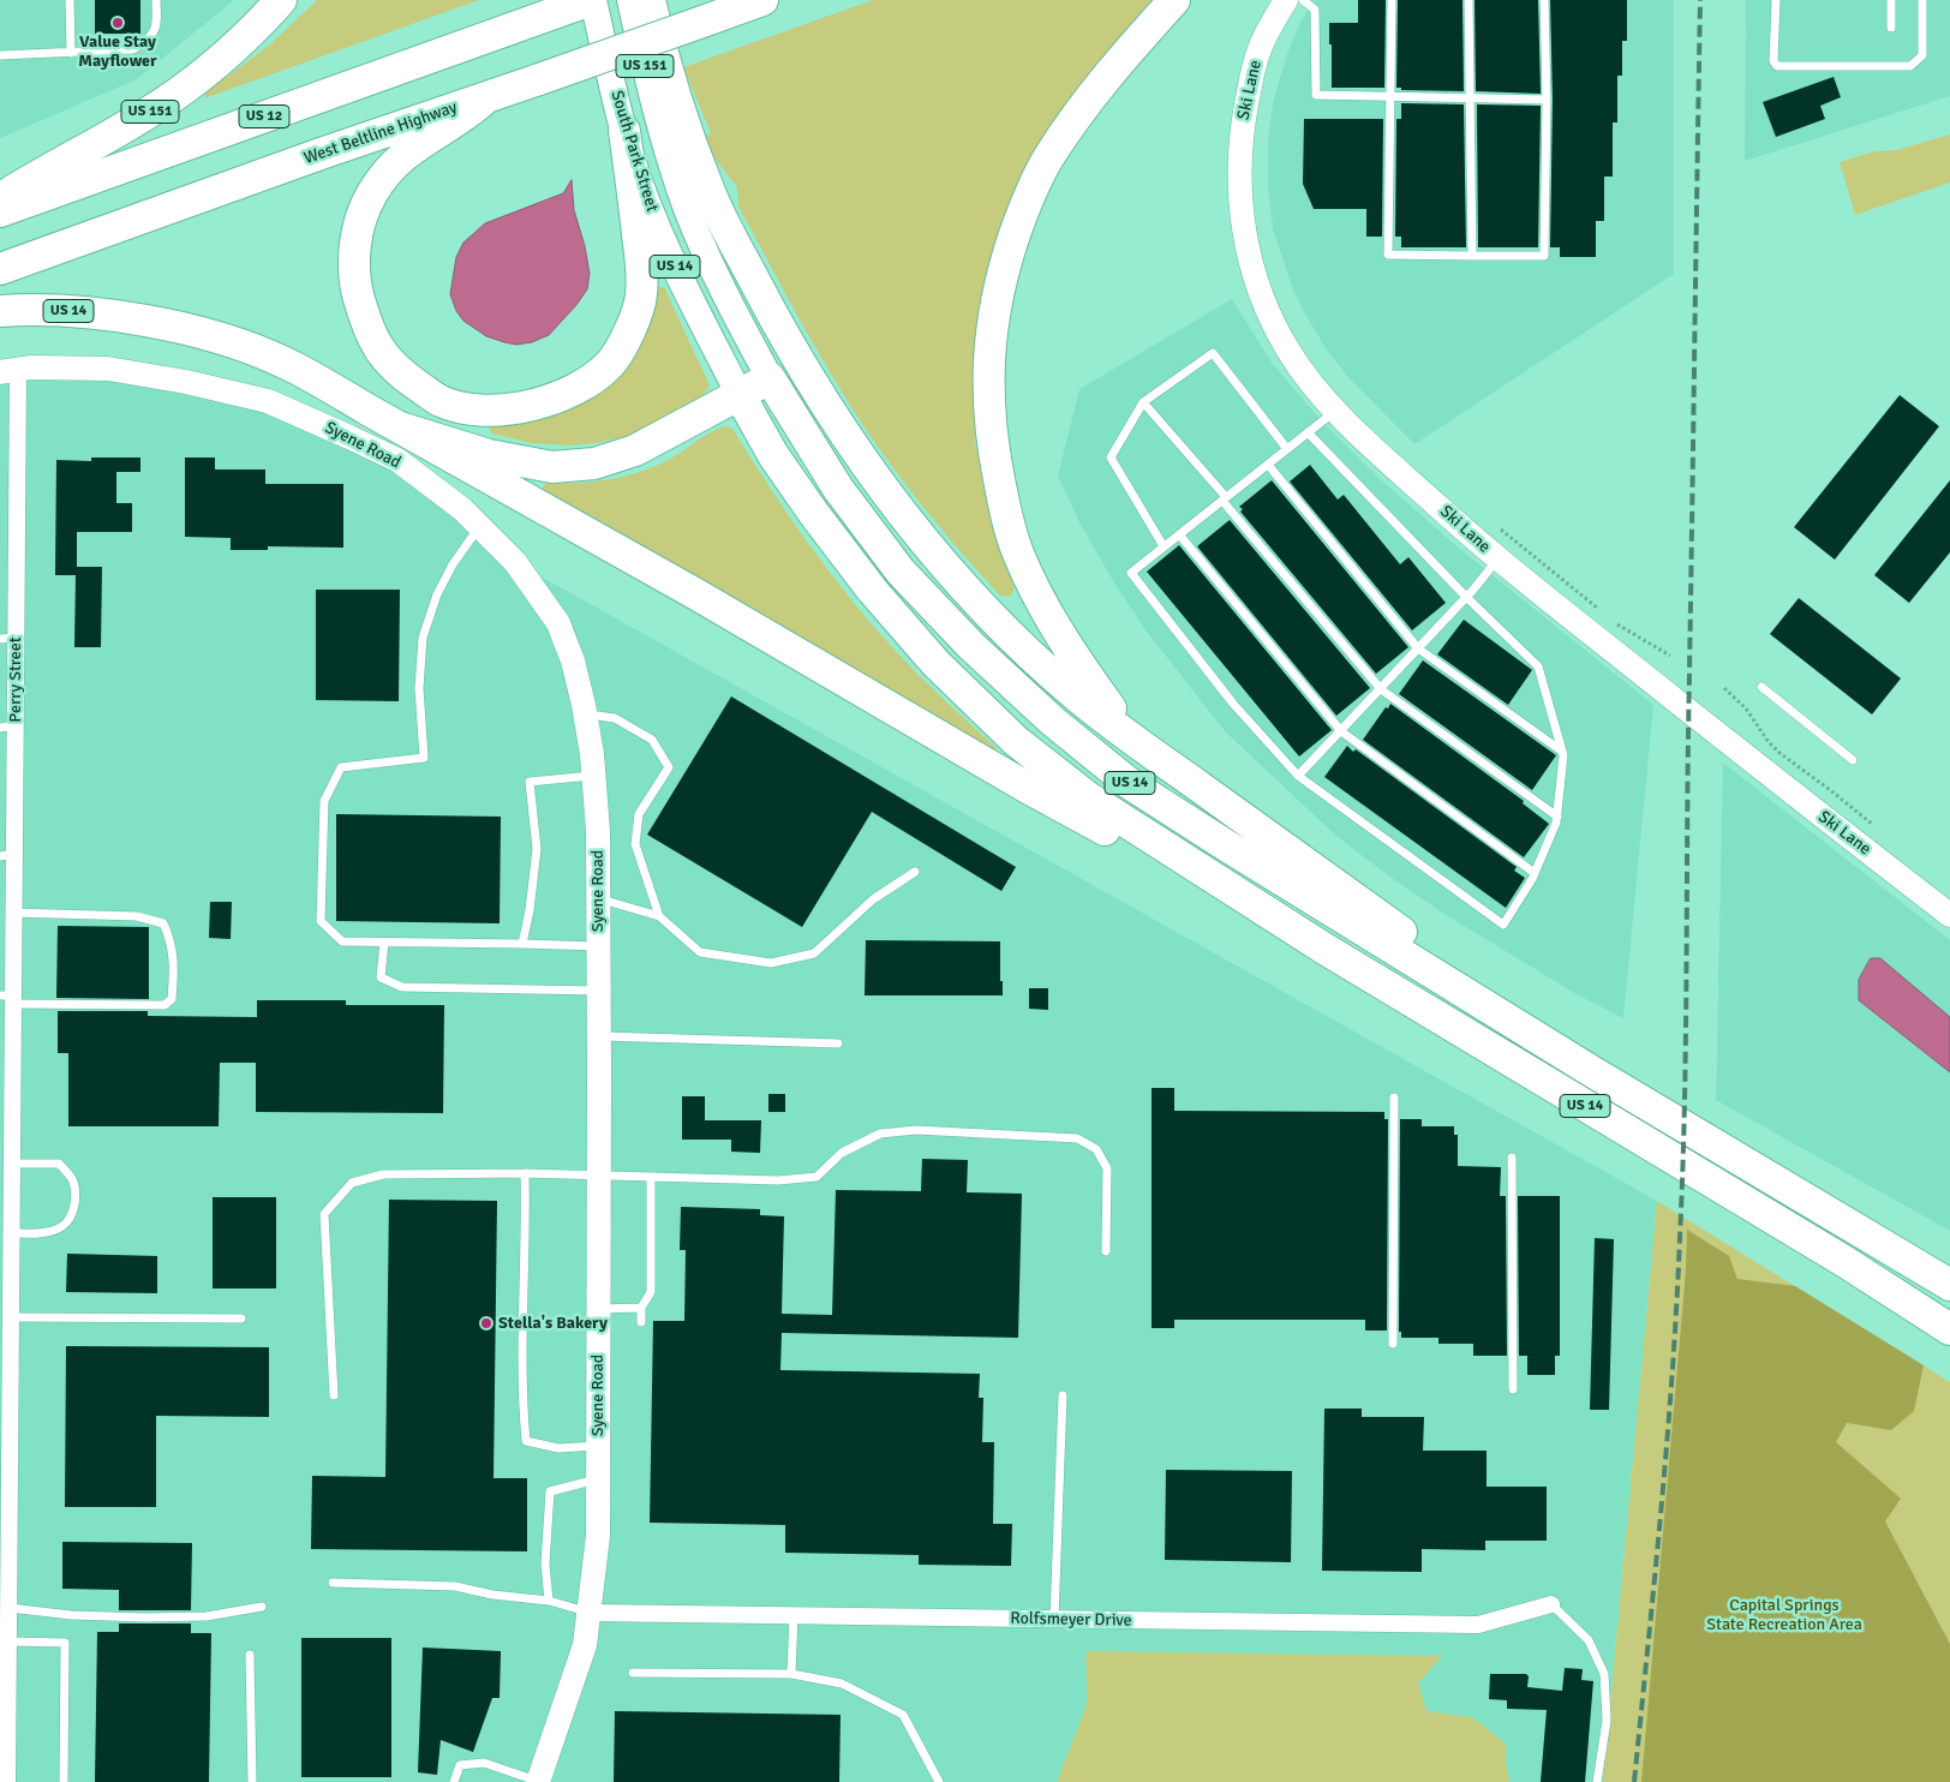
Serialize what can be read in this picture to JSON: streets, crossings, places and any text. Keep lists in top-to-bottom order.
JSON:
{
  "streets": {
    "highway": [
      "US 151",
      "US 12",
      "West Beltline Highway",
      "US 14"
    ],
    "main road": ["South Park Street"],
    "street": [
      "Ski Lane",
      "Syene Road",
      "Perry Street",
      "Rolfsmeyer Drive"
    ]
  },
  "crossings": [
    ["US 12", "South Park Street"],
    ["South Park Street", "US 14"],
    ["Syene Road", "Perry Street"],
    ["Syene Road", "Rolfsmeyer Drive"]
  ],
  "parks": ["Capital Springs State Recreation Area"],
  "places": ["Value Stay Mayflower", "Stella's Bakery"]
}
